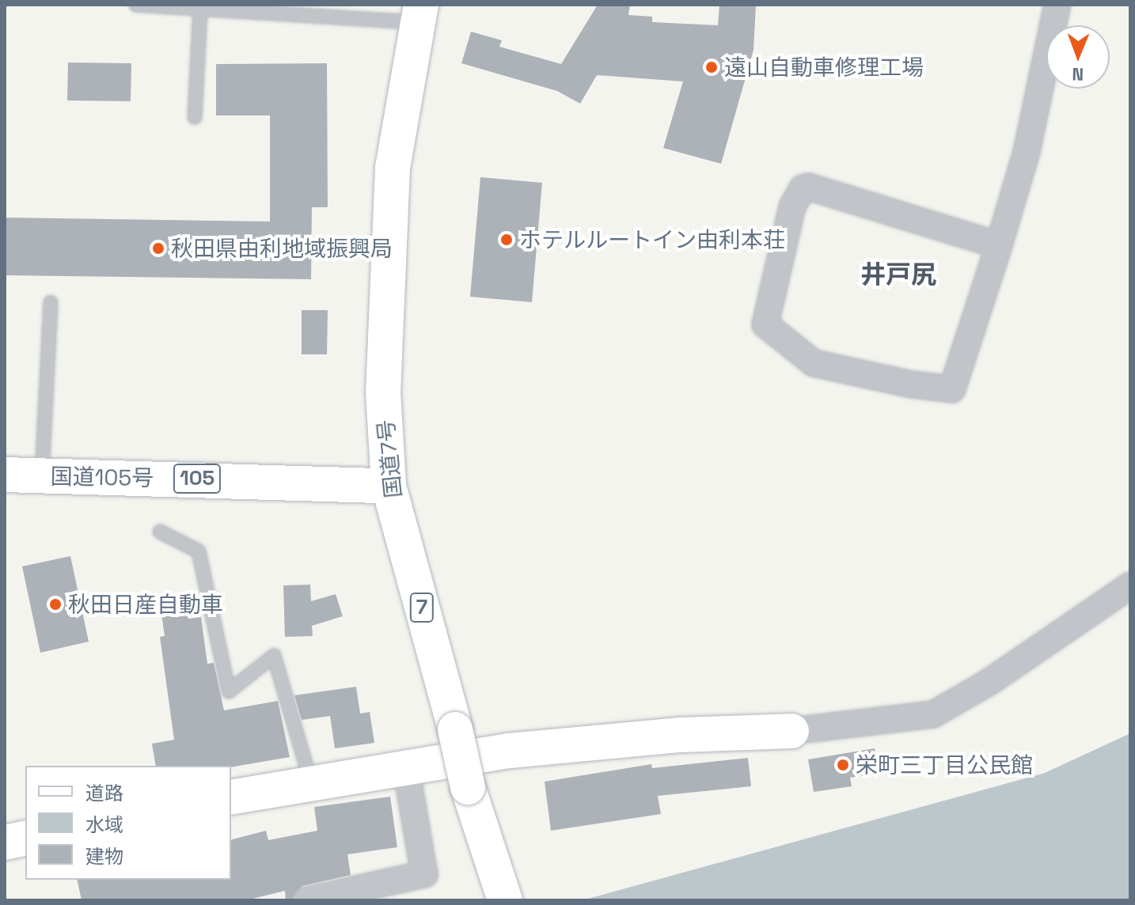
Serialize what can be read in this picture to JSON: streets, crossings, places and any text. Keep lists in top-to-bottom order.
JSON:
{
  "streets": {
    "main road": [
      "国道7号",
      "国道105号",
      "105",
      "7"
    ]
  },
  "crossings": [
    ["国道7号", "国道105号"]
  ],
  "districts": ["井戸尻"],
  "places": [
    "遠山自動車修理工場",
    "ホテルルートイン由利本荘",
    "秋田県由利地域振興局",
    "秋田日産自動車",
    "栄町三丁目公民館"
  ],
  "legend": ["道路", "水域", "建物"],
  "north": "bottom"
}
